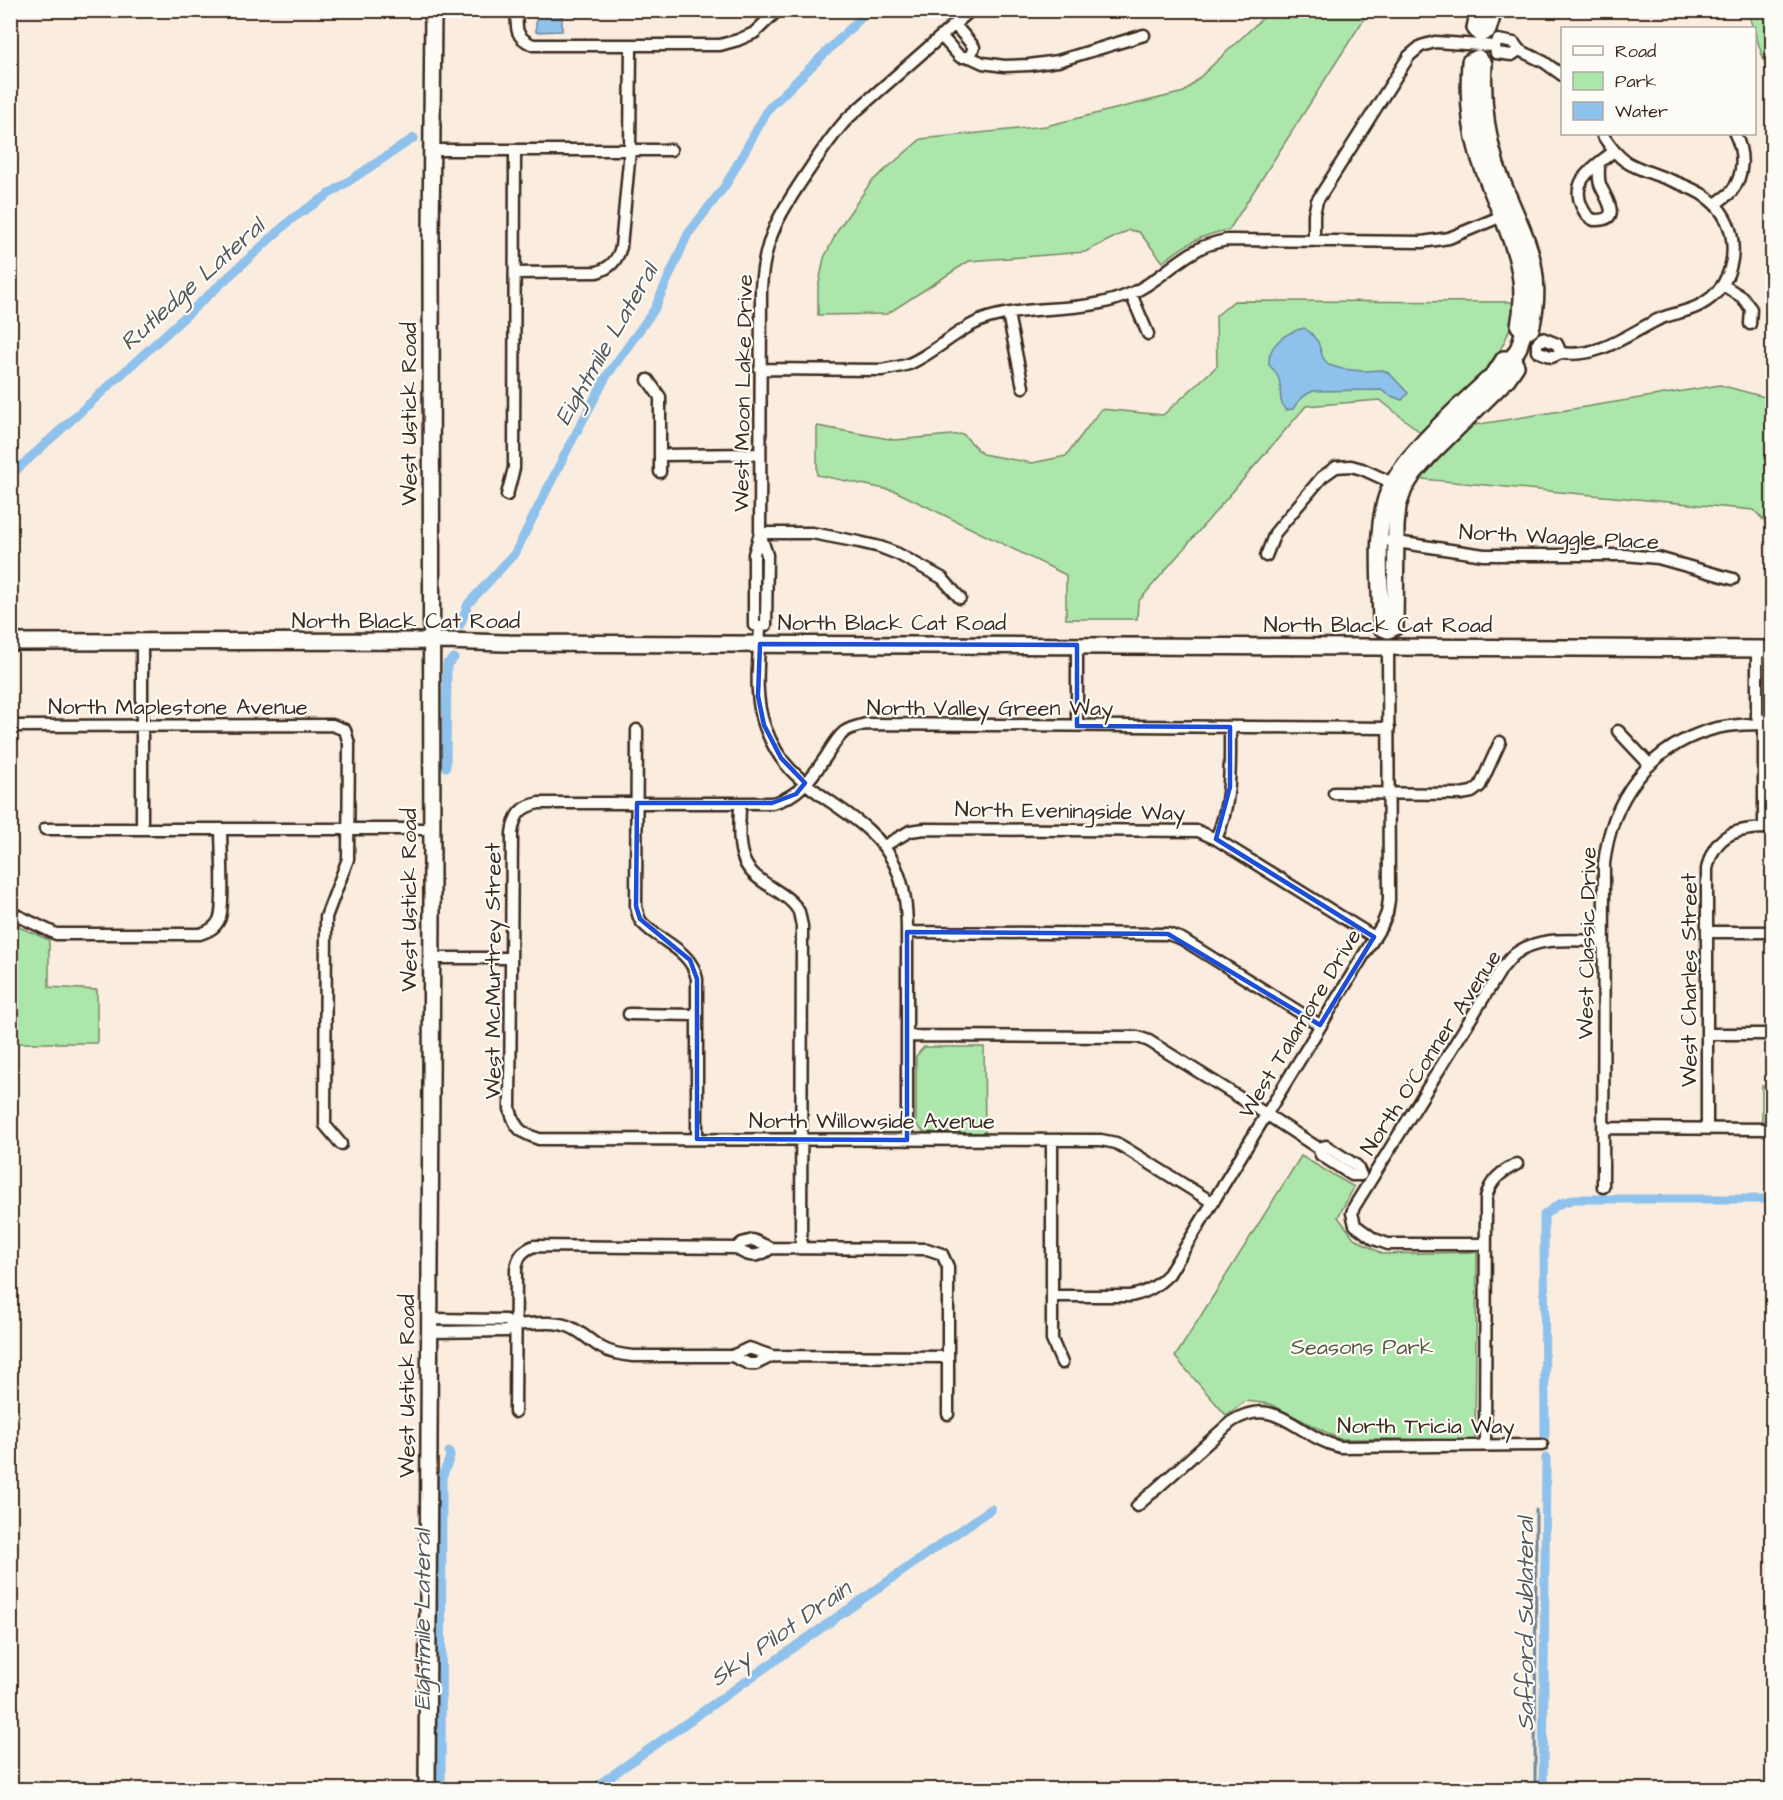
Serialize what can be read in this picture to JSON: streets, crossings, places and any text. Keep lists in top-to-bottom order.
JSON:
{
  "streets": {
    "main road": ["West Ustick Road", "North Black Cat Road"],
    "street": [
      "West Moon Lake Drive",
      "North Waggle Place",
      "North Maplestone Avenue",
      "North Valley Green Way",
      "North Eveningside Way",
      "West Classic Drive",
      "West McMurtrey Street",
      "West Charles Street",
      "West Talamore Drive",
      "North O'Conner Avenue",
      "North Willowside Avenue",
      "North Tricia Way"
    ]
  },
  "crossings": [
    ["West Moon Lake Drive", "North Black Cat Road"],
    ["West Ustick Road", "North Black Cat Road"],
    ["North Black Cat Road", "West Charles Street"],
    ["North Black Cat Road", "West Talamore Drive"],
    ["North Valley Green Way", "West McMurtrey Street"],
    ["North Valley Green Way", "West Talamore Drive"],
    ["North Eveningside Way", "West Talamore Drive"],
    ["West Classic Drive", "West Charles Street"],
    ["West Classic Drive", "North O'Conner Avenue"],
    ["West McMurtrey Street", "North Willowside Avenue"],
    ["West Talamore Drive", "North Willowside Avenue"]
  ],
  "water": [
    "Rutledge Lateral",
    "Eightmile Lateral",
    "Safford Sublateral",
    "Sky Pilot Drain"
  ],
  "parks": ["Seasons Park"],
  "legend": ["Road", "Park", "Water"]
}
